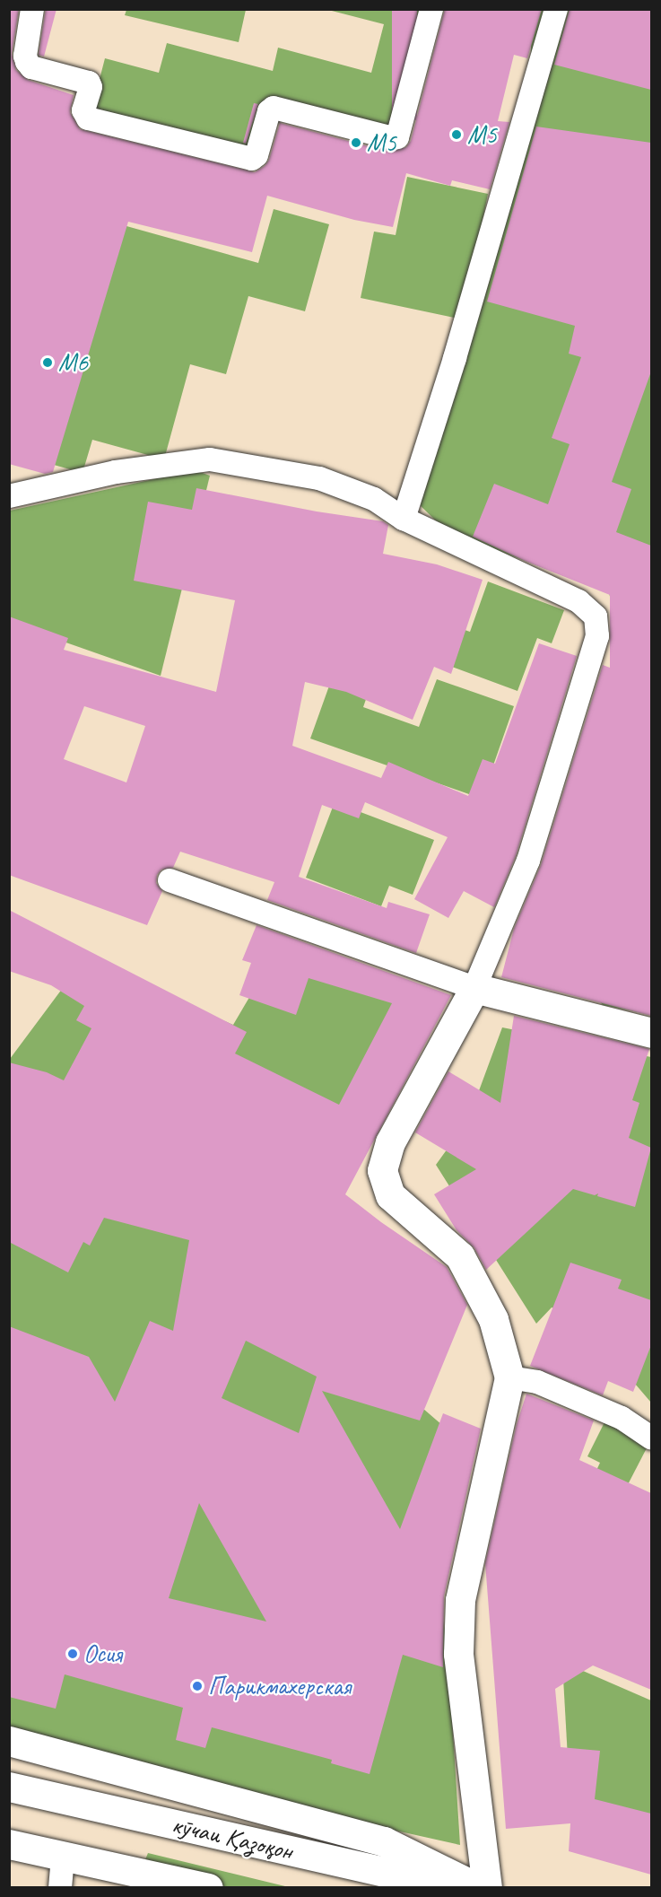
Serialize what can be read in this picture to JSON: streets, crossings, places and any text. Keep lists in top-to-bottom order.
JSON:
{
  "streets": {
    "street": ["кӯчаи Қазоқон"]
  },
  "places": [
    "M5",
    "М5",
    "М6",
    "Осия",
    "Парикмахерская"
  ]
}
